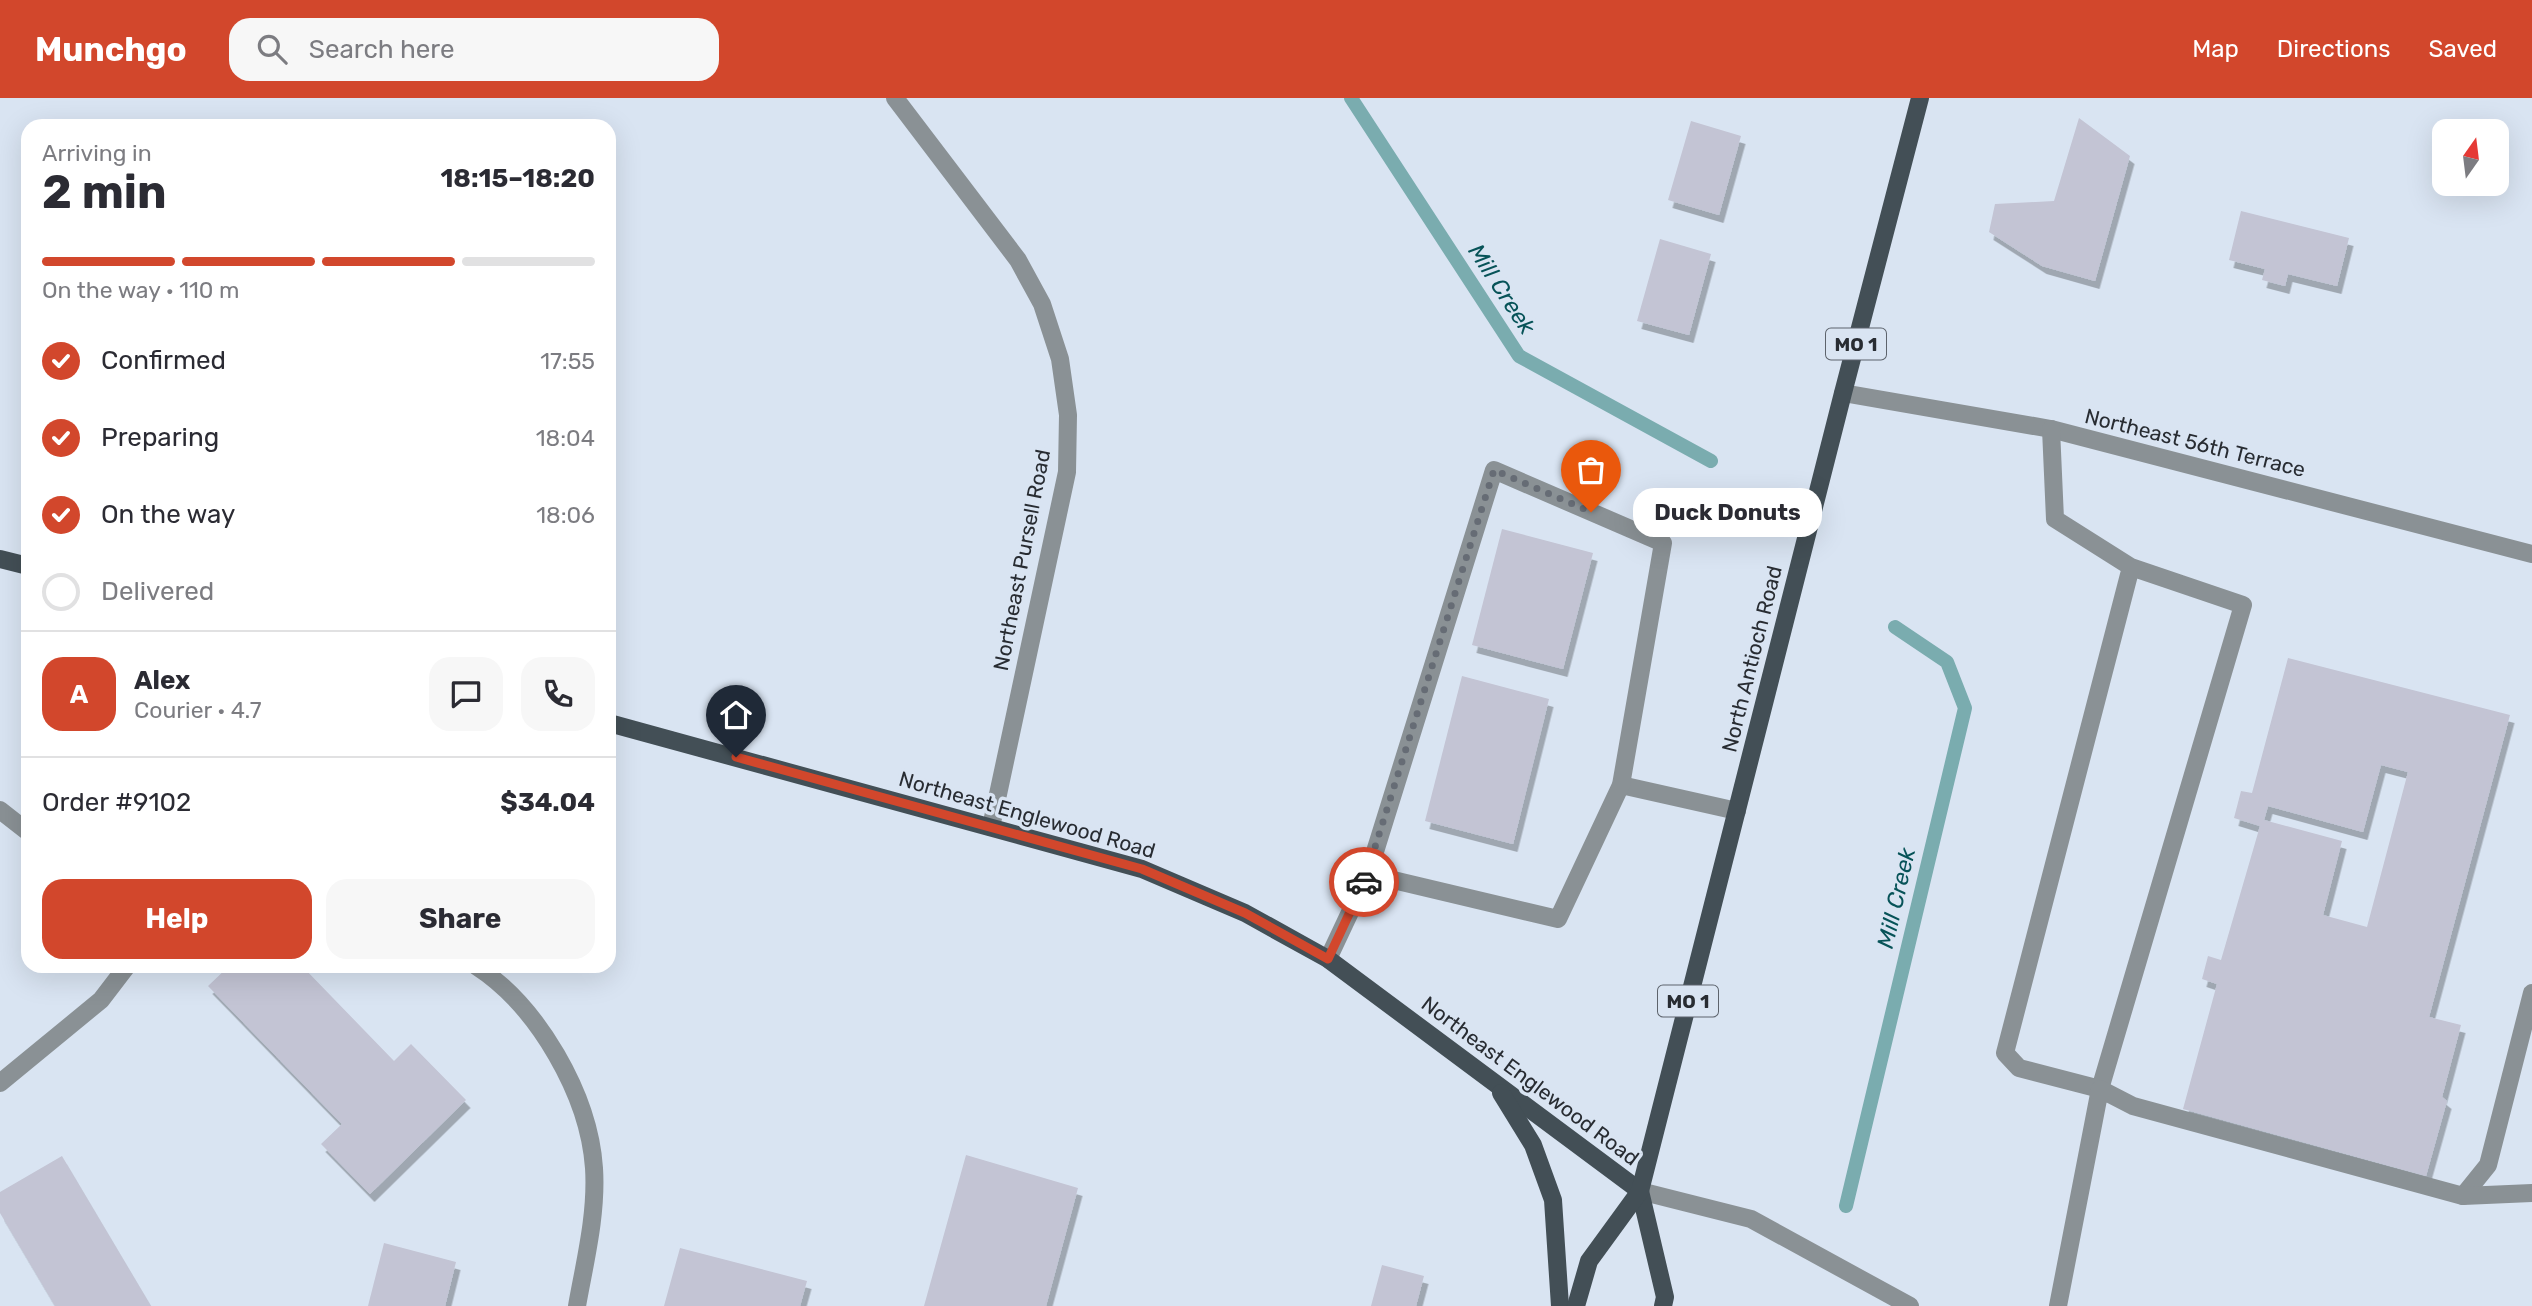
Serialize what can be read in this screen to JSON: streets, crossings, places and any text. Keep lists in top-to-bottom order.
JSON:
{
  "streets": {
    "main road": ["MO 1", "North Antioch Road", "Northeast Englewood Road"],
    "street": ["Northeast 56th Terrace", "Northeast Pursell Road"]
  },
  "crossings": [
    ["Northeast 56th Terrace", "North Antioch Road"],
    ["Northeast Pursell Road", "Northeast Englewood Road"],
    ["North Antioch Road", "Northeast Englewood Road"]
  ],
  "water": ["Mill Creek"],
  "places": ["Duck Donuts"],
  "north": "top",
  "page": {
    "header": "Munchgo",
    "search": "Search here",
    "nav": ["Map", "Directions", "Saved"],
    "heading": ["2 min", "Arriving in", "18:15–18:20"],
    "panel": [
      "Alex",
      "Courier · 4.7",
      "Order #9102",
      "$34.04"
    ],
    "bar": "On the way · 110 m",
    "list": [
      ["Confirmed", "17:55"],
      ["Preparing", "18:04"],
      ["On the way", "18:06"],
      "Delivered"
    ],
    "bubble": "Duck Donuts",
    "round": "A",
    "buttons": ["Help", "Share"]
  }
}
